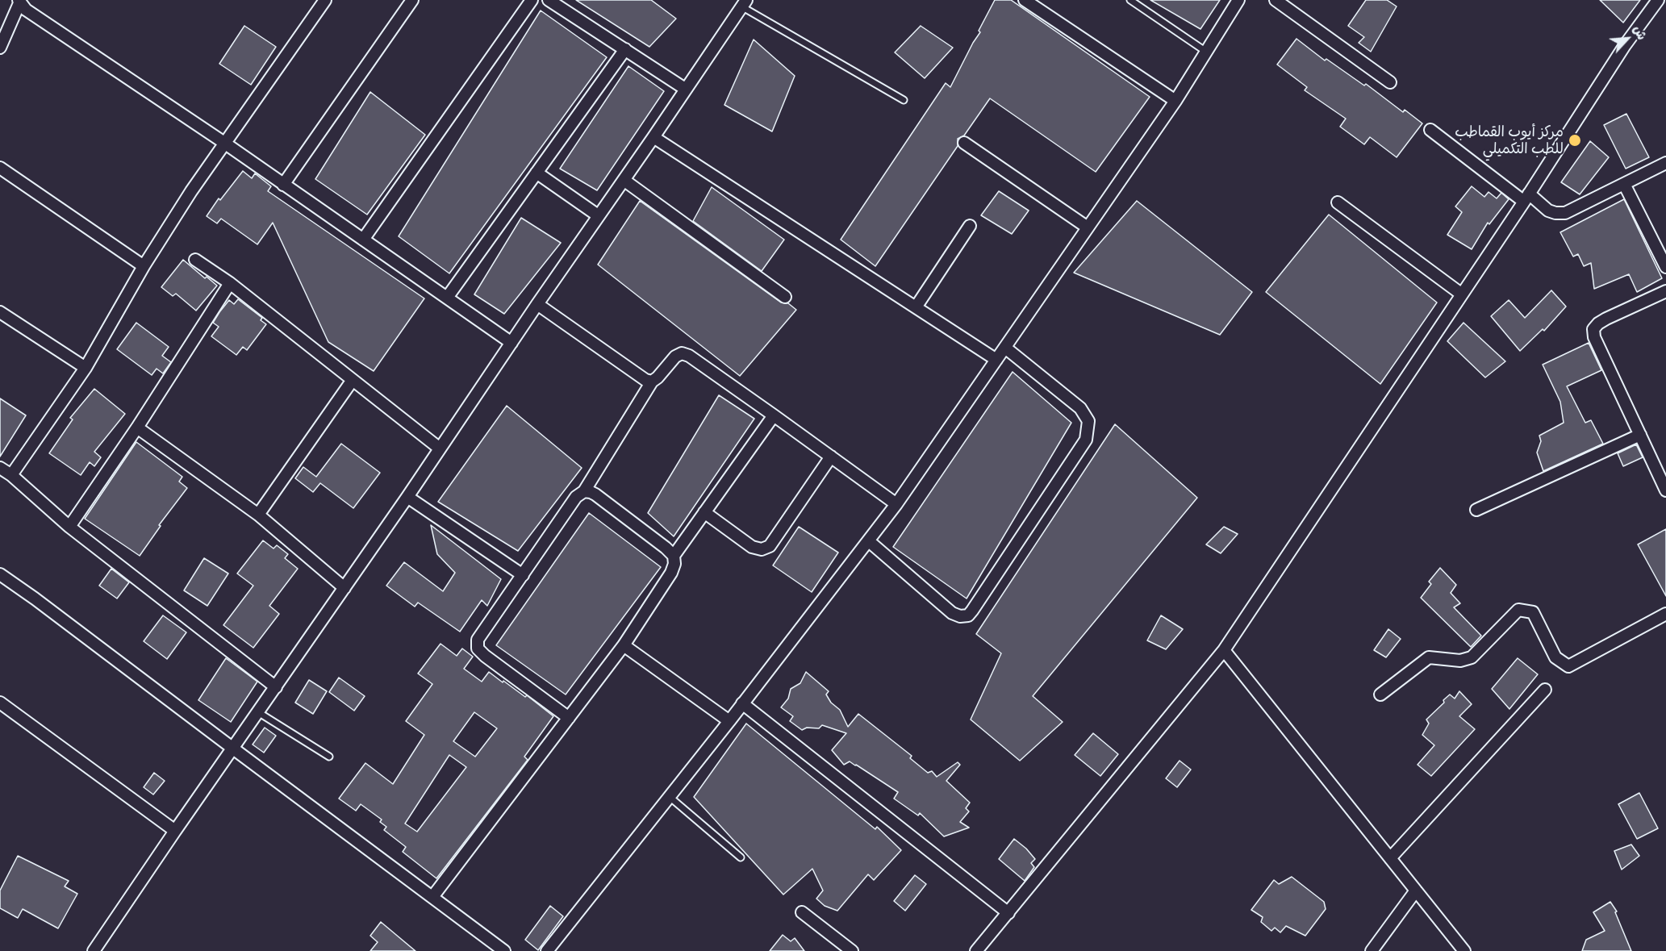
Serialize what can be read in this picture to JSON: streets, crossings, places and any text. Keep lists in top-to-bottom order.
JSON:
{
  "places": ["مركز أيوب القماطب للطب التكميلي"],
  "north": "top right"
}
